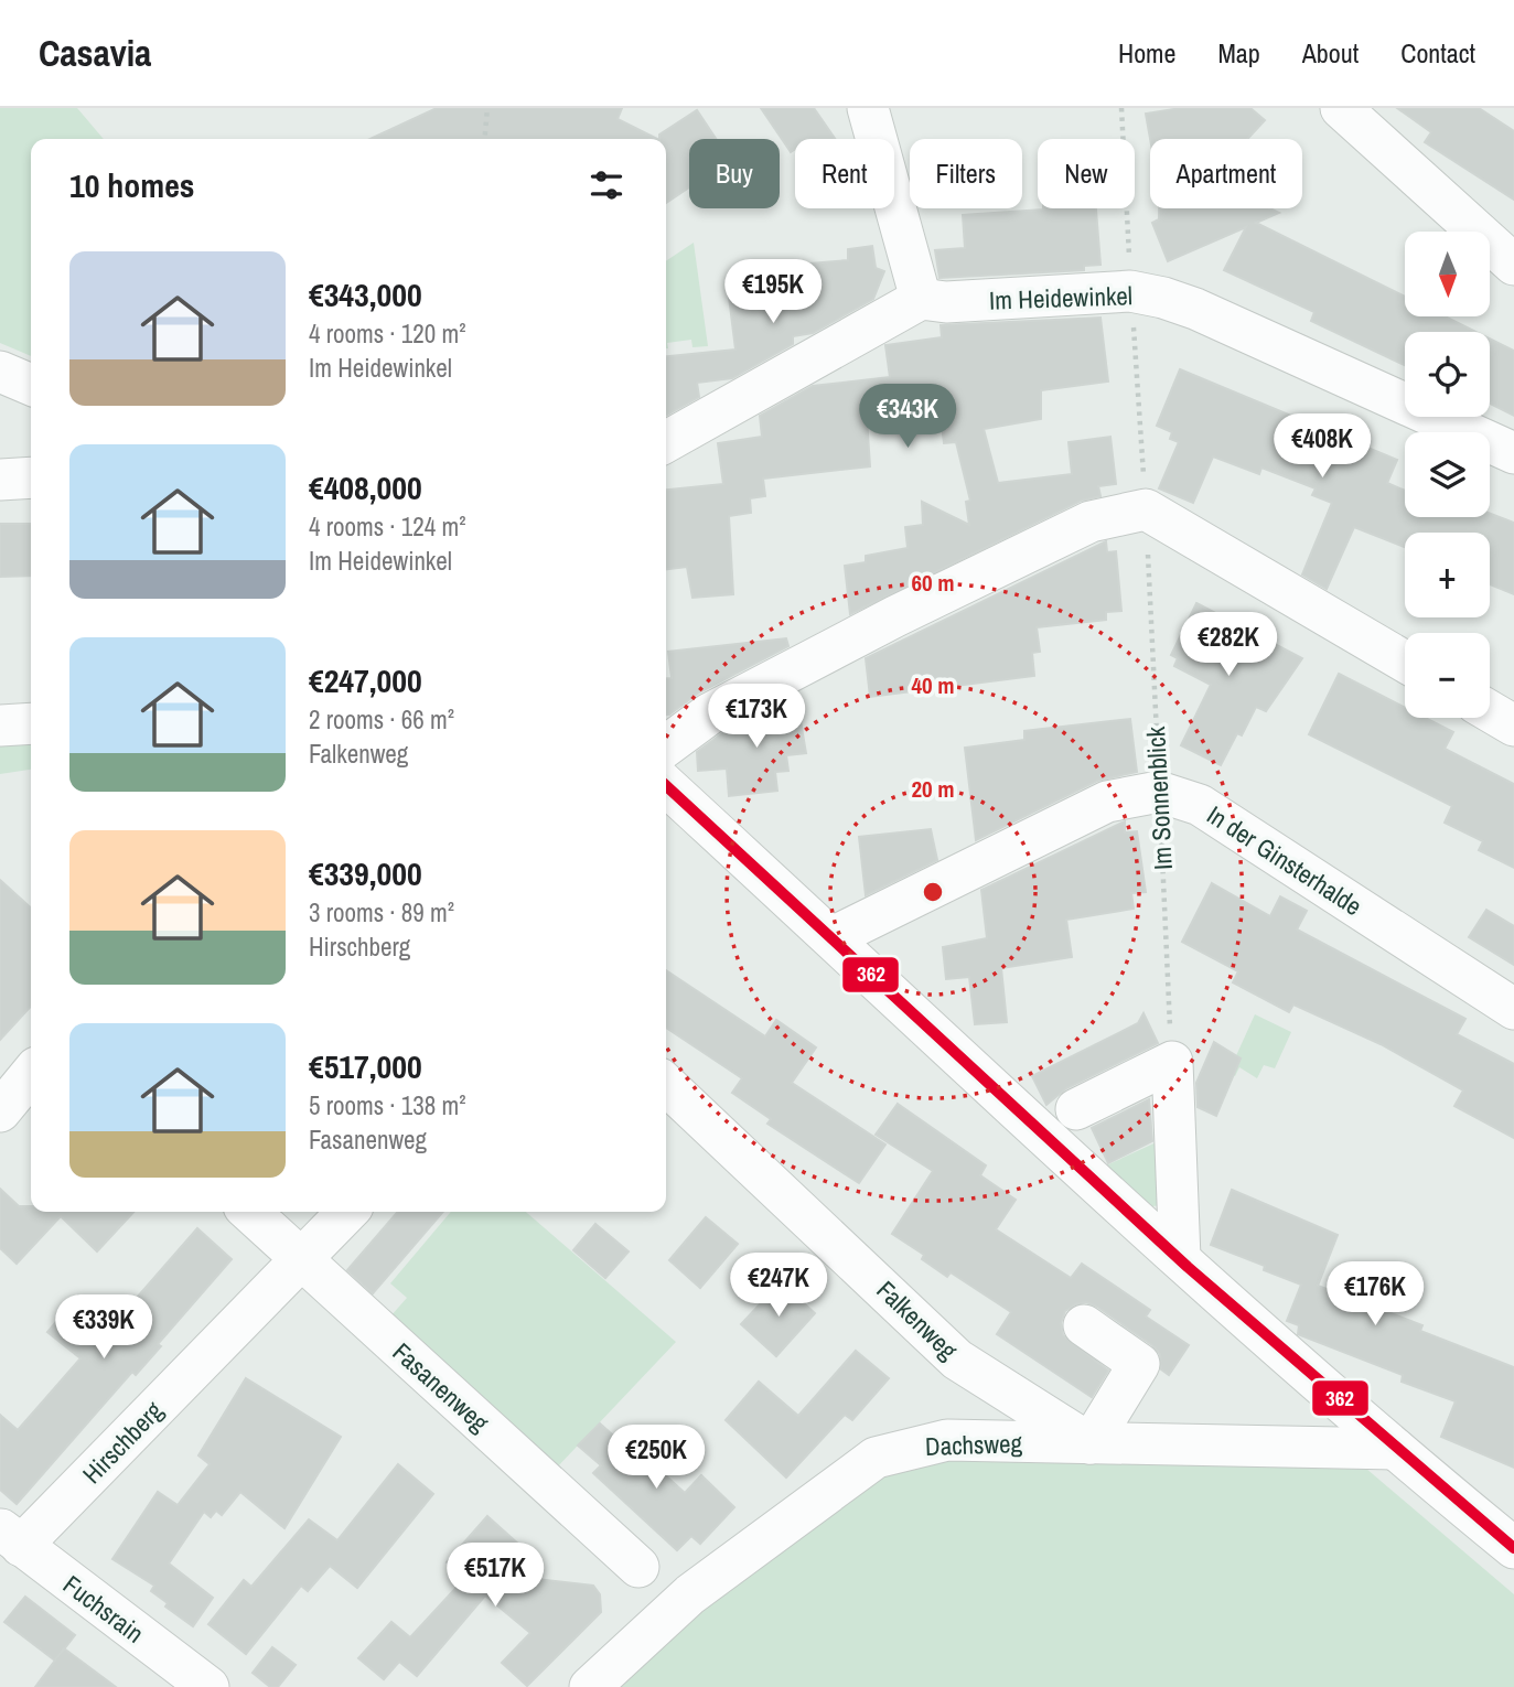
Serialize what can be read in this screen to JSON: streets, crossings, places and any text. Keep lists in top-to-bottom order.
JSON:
{
  "streets": {
    "street": [
      "Im Heidewinkel",
      "In der Ginsterhalde",
      "Falkenweg",
      "Fasanenweg",
      "Hirschberg",
      "Dachsweg",
      "Fuchsrain"
    ],
    "path": ["Im Sonnenblick"]
  },
  "crossings": [
    ["Im Heidewinkel", "Im Sonnenblick"],
    ["Im Sonnenblick", "In der Ginsterhalde"],
    ["Falkenweg", "Dachsweg"],
    ["Fasanenweg", "Hirschberg"],
    ["Hirschberg", "Fuchsrain"]
  ],
  "lines": ["transit line 362"],
  "north": "bottom",
  "page": {
    "header": "Casavia",
    "nav": [
      "Home",
      "Map",
      "About",
      "Contact"
    ],
    "chip": [
      "Buy",
      "Rent",
      "Filters",
      "New",
      "Apartment"
    ],
    "heading": "10 homes",
    "map_buttons": ["+", "−"],
    "list": [
      {
        "name": "€343,000",
        "note": "4 rooms · 120 m² · Im Heidewinkel"
      },
      {
        "name": "€408,000",
        "note": "4 rooms · 124 m² · Im Heidewinkel"
      },
      {
        "name": "€247,000",
        "note": "2 rooms · 66 m² · Falkenweg"
      },
      {
        "name": "€339,000",
        "note": "3 rooms · 89 m² · Hirschberg"
      },
      {
        "name": "€517,000",
        "note": "5 rooms · 138 m² · Fasanenweg"
      }
    ],
    "price": [
      "€195K",
      "€343K",
      "€408K",
      "€282K",
      "€173K",
      "€247K",
      "€176K",
      "€339K",
      "€250K",
      "€517K"
    ]
  },
  "rings": ["60 m", "40 m", "20 m"]
}
